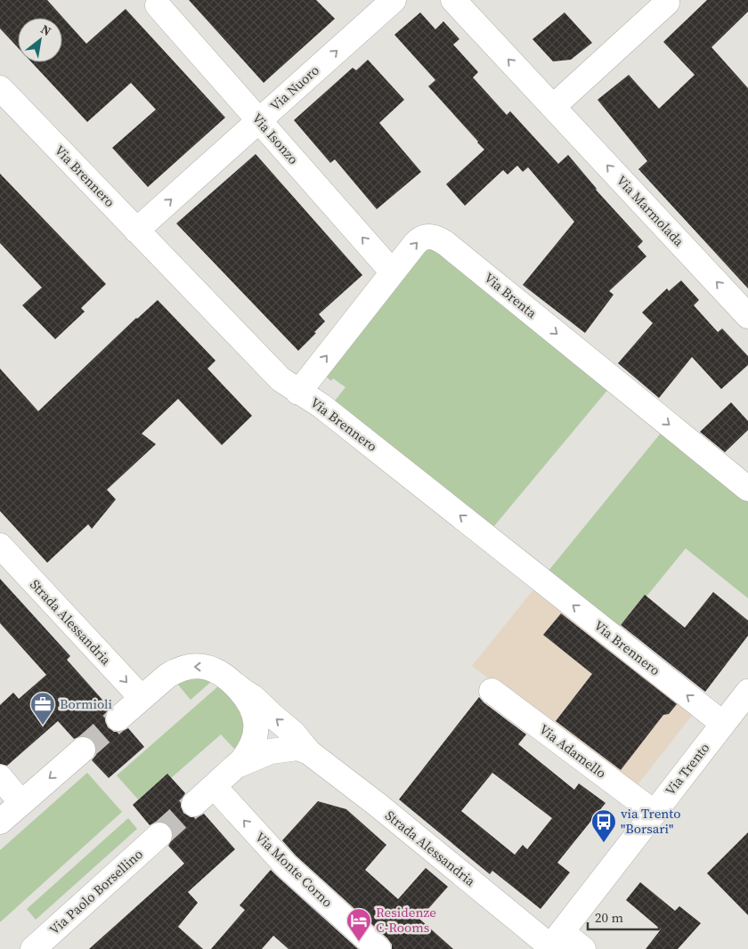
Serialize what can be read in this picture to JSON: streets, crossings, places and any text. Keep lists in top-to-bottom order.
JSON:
{
  "streets": {
    "street": [
      "Via Nuoro",
      "Via Isonzo",
      "Via Brennero",
      "Via Marmolada",
      "Via Brenta",
      "Strada Alessandria",
      "Via Adamello",
      "Via Trento",
      "Via Monte Corno",
      "Via Paolo Borsellino"
    ]
  },
  "crossings": [
    ["Via Nuoro", "Via Isonzo"],
    ["Via Nuoro", "Via Brennero"],
    ["Via Isonzo", "Via Brenta"],
    ["Via Brennero", "Via Brenta"],
    ["Via Brennero", "Via Trento"],
    ["Strada Alessandria", "Via Trento"],
    ["Via Adamello", "Via Trento"]
  ],
  "one_way": [
    "Via Nuoro",
    "Via Isonzo",
    "Via Brennero",
    "Via Marmolada",
    "Via Monte Corno"
  ],
  "places": {
    "office": ["Bormioli"],
    "bus stop": ["via Trento \"Borsari\""],
    "hotel": ["Residenze C-Rooms"]
  },
  "scale_bar": "20 m",
  "north": "top right"
}
